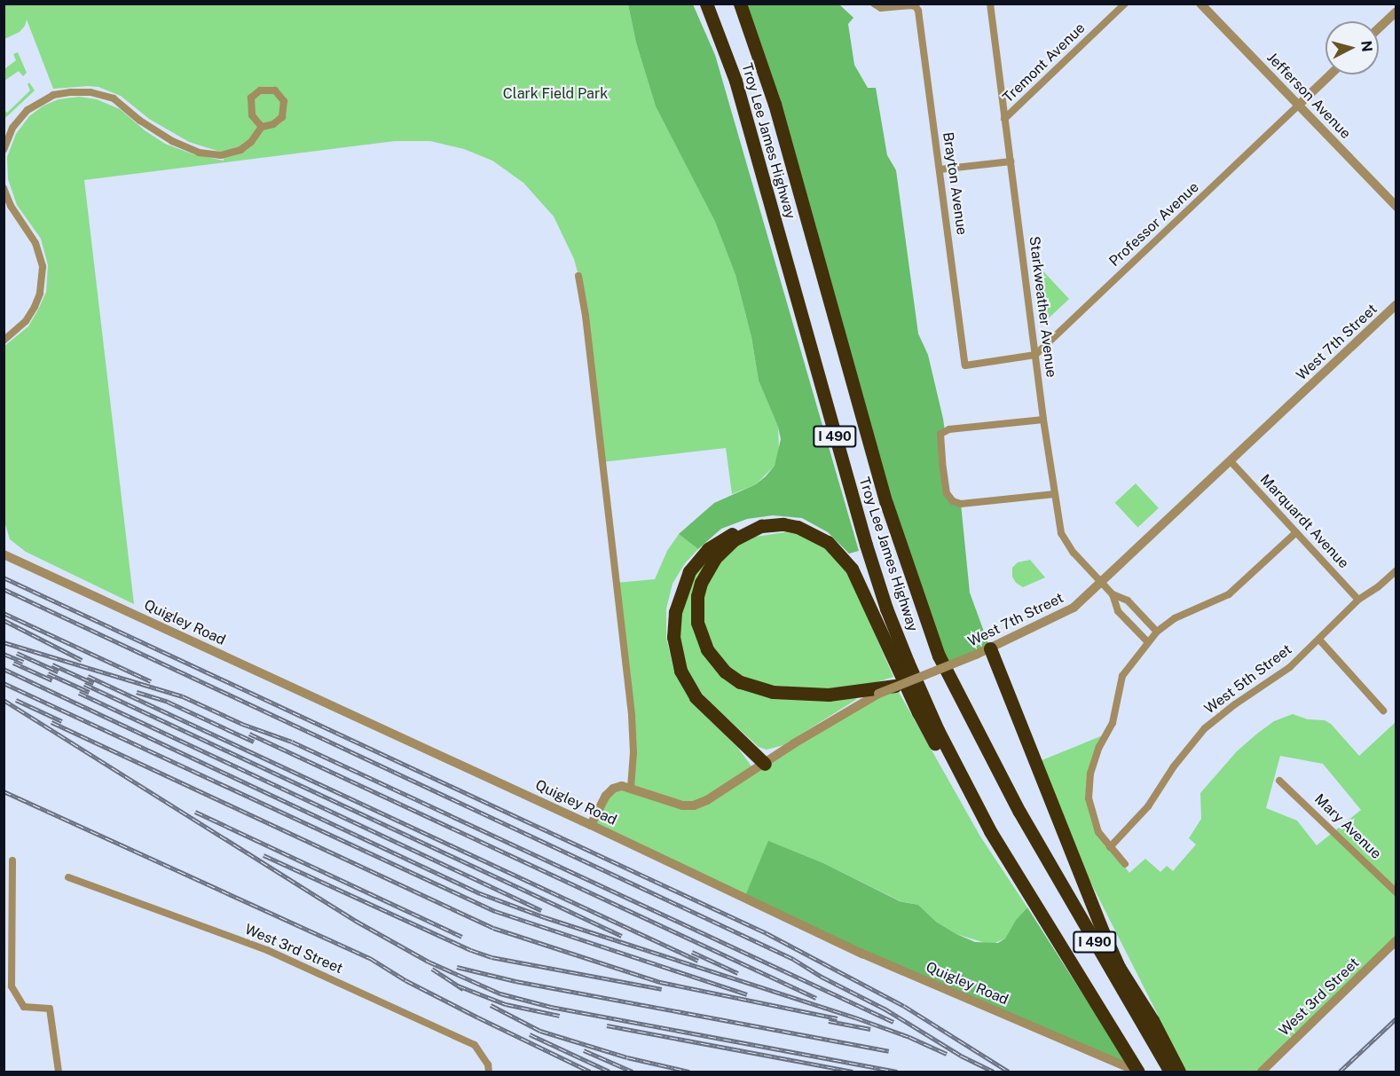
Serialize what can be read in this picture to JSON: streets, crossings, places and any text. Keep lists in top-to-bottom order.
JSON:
{
  "streets": {
    "highway": ["Troy Lee James Highway", "I 490"],
    "street": [
      "Tremont Avenue",
      "Jefferson Avenue",
      "Brayton Avenue",
      "Professor Avenue",
      "Starkweather Avenue",
      "West 7th Street",
      "Marquardt Avenue",
      "Quigley Road",
      "West 5th Street",
      "Mary Avenue",
      "West 3rd Street"
    ]
  },
  "crossings": [
    ["Tremont Avenue", "Starkweather Avenue"],
    ["Jefferson Avenue", "Professor Avenue"],
    ["Troy Lee James Highway", "Quigley Road"],
    ["Brayton Avenue", "Professor Avenue"],
    ["Brayton Avenue", "Starkweather Avenue"],
    ["Professor Avenue", "Starkweather Avenue"],
    ["Starkweather Avenue", "West 7th Street"],
    ["West 7th Street", "Marquardt Avenue"],
    ["Marquardt Avenue", "West 5th Street"]
  ],
  "parks": ["Clark Field Park"],
  "north": "right"
}
